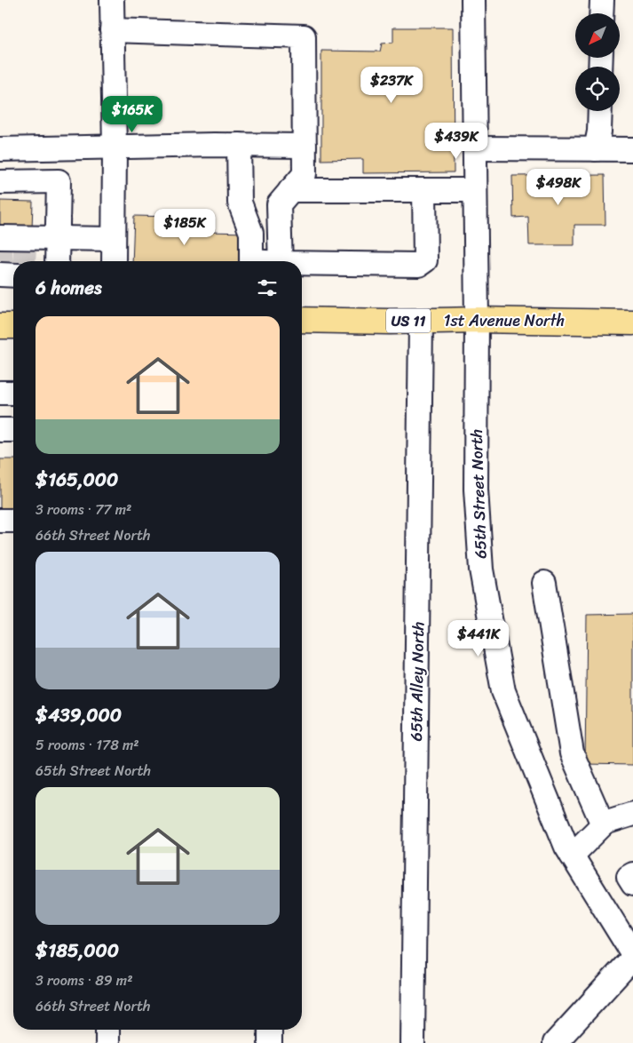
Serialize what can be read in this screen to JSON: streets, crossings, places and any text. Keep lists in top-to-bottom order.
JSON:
{
  "streets": {
    "main road": ["US 11", "1st Avenue North"],
    "street": ["65th Street North", "65th Alley North"]
  },
  "crossings": [
    ["1st Avenue North", "65th Street North"],
    ["1st Avenue North", "65th Alley North"]
  ],
  "north": "bottom left",
  "page": {
    "price": [
      "$237K",
      "$165K",
      "$439K",
      "$498K",
      "$185K",
      "$441K"
    ],
    "heading": "6 homes",
    "list": [
      {
        "name": "$165,000",
        "note": "3 rooms · 77 m² · 66th Street North"
      },
      {
        "name": "$439,000",
        "note": "5 rooms · 178 m² · 65th Street North"
      },
      {
        "name": "$185,000",
        "note": "3 rooms · 89 m² · 66th Street North"
      }
    ]
  }
}
